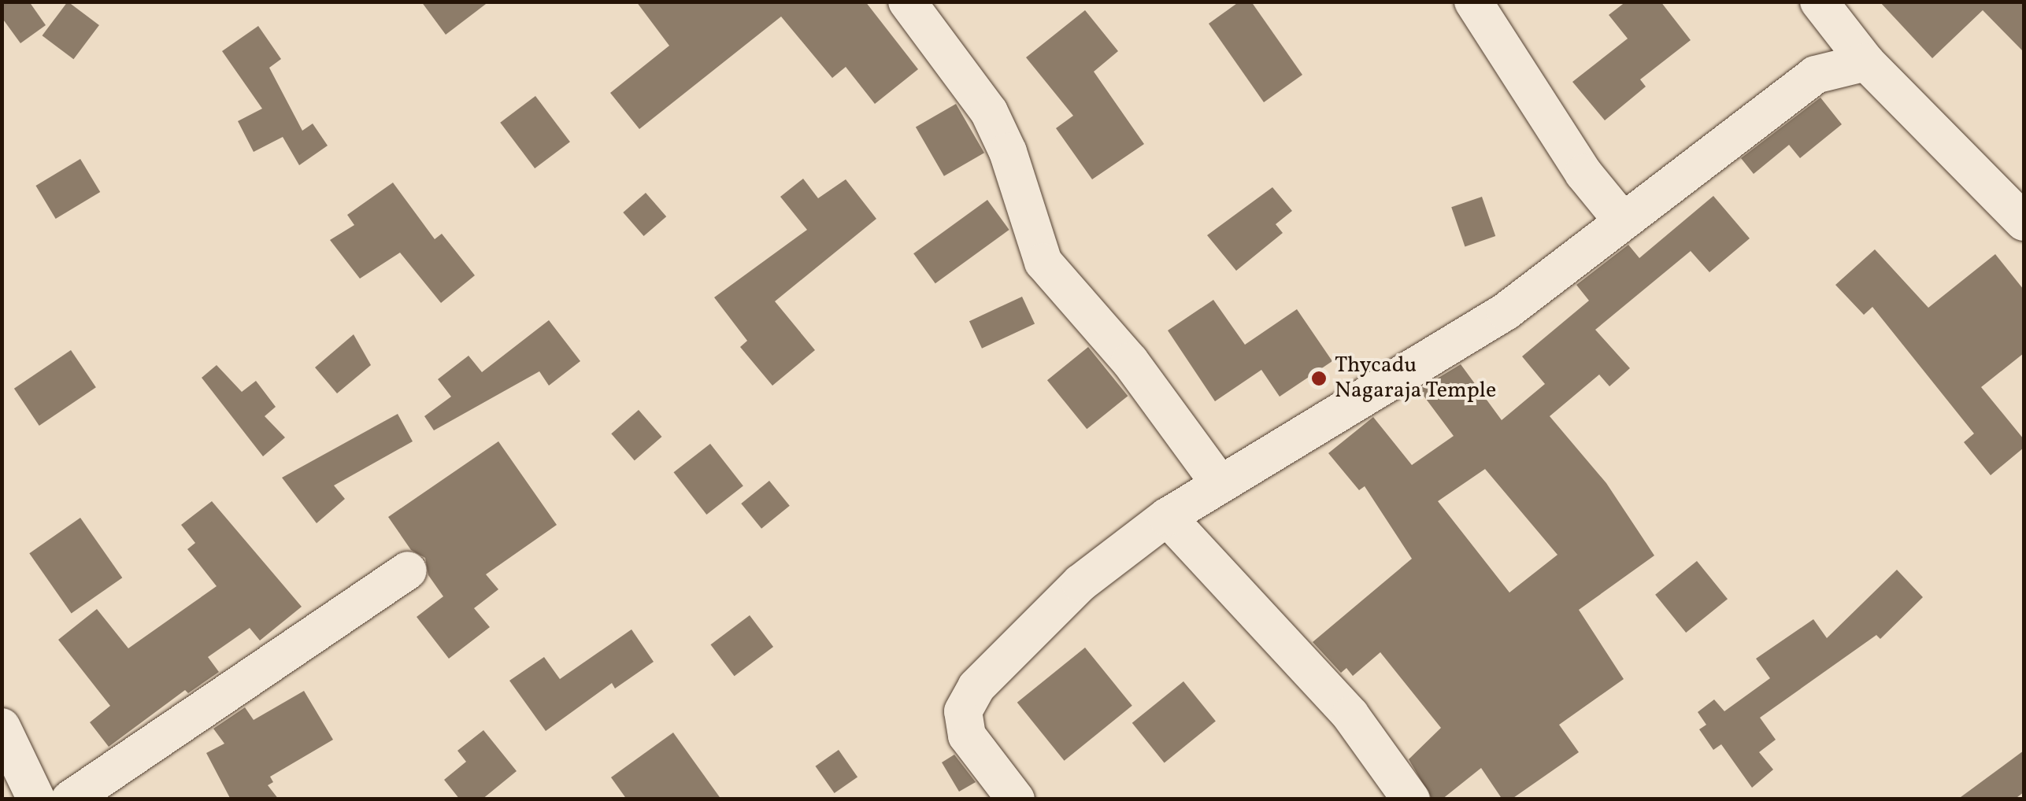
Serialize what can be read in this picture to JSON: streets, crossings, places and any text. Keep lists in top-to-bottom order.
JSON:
{
  "places": ["Thycadu Nagaraja Temple"]
}
